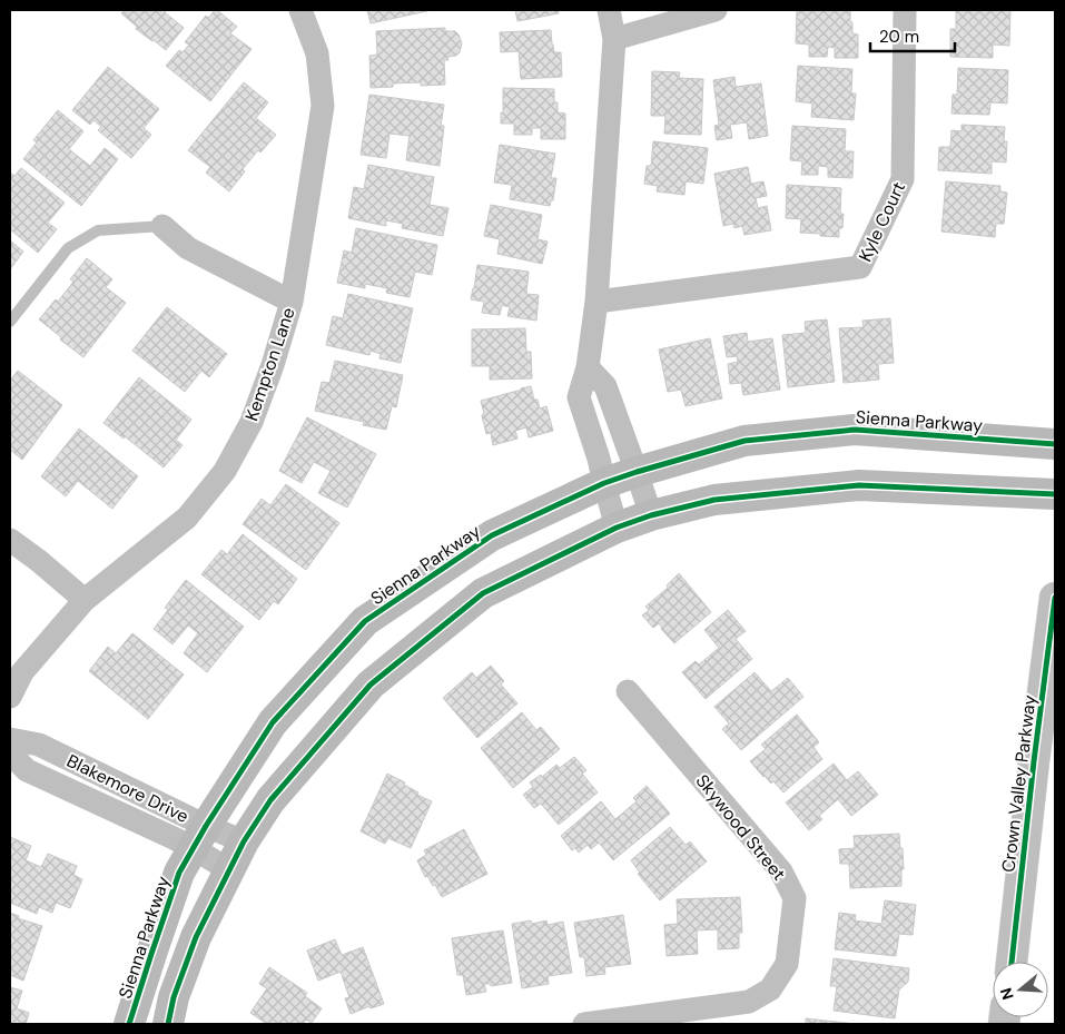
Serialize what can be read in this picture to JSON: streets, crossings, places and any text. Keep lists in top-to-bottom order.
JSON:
{
  "streets": {
    "main road": ["Sienna Parkway", "Crown Valley Parkway"],
    "street": [
      "Kyle Court",
      "Kempton Lane",
      "Blakemore Drive",
      "Skywood Street"
    ]
  },
  "crossings": [
    ["Sienna Parkway", "Blakemore Drive"]
  ],
  "scale_bar": "20 m",
  "north": "left"
}
